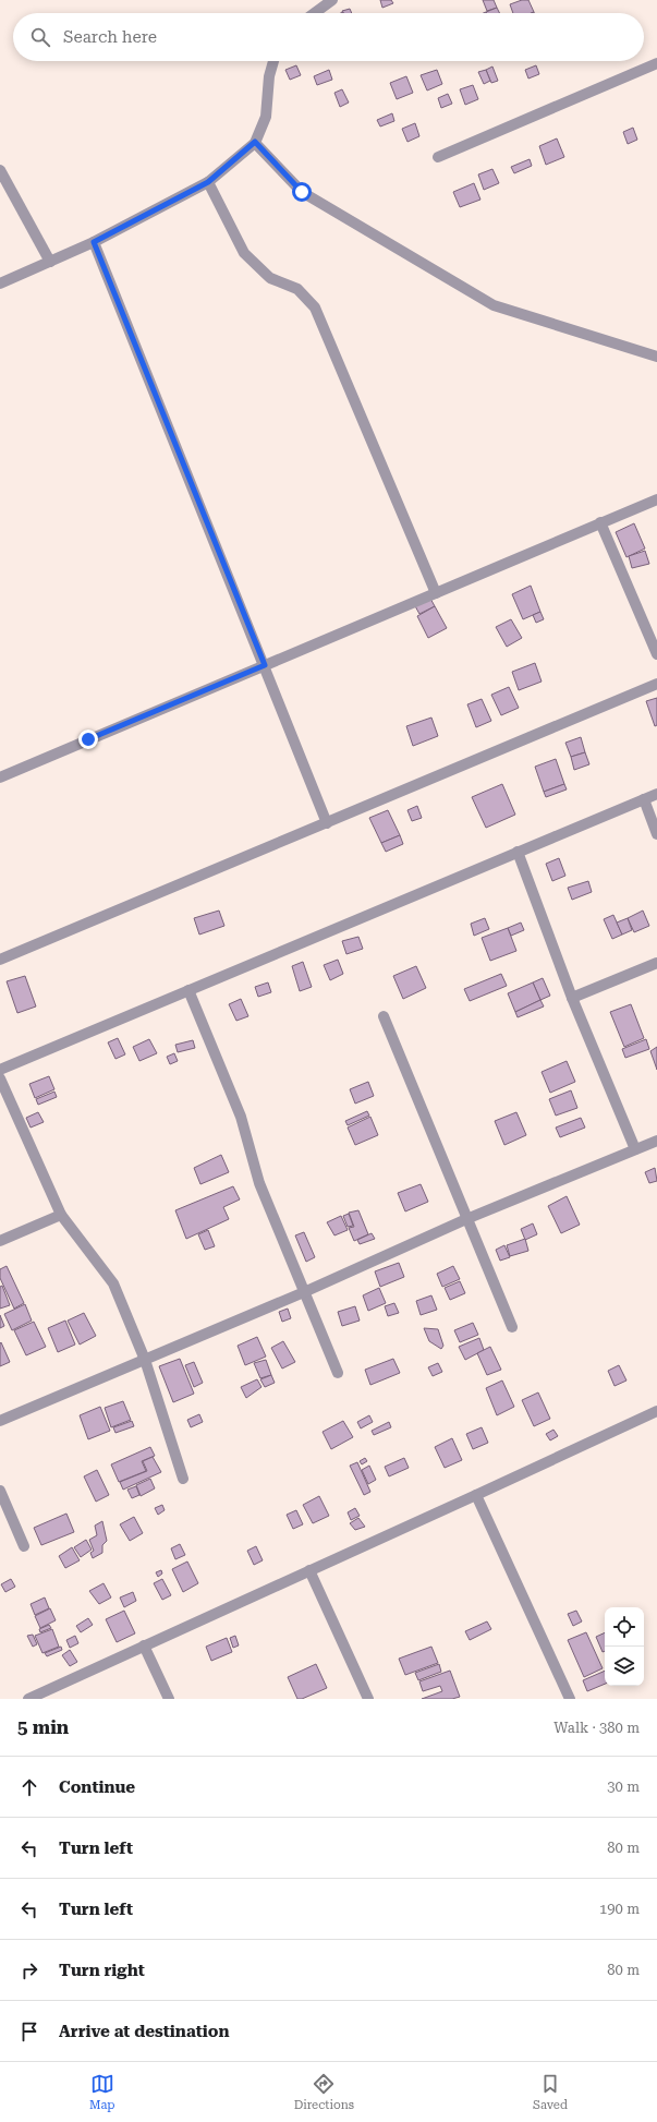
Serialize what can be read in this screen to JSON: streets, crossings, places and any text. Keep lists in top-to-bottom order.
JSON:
{
  "page": {
    "search": "Search here",
    "heading": ["5 min", "Walk · 380 m"],
    "list": [
      ["Continue", "30 m"],
      ["Turn left", "80 m"],
      ["Turn left", "190 m"],
      ["Turn right", "80 m"],
      "Arrive at destination"
    ],
    "nav": ["Map", "Directions", "Saved"]
  }
}
